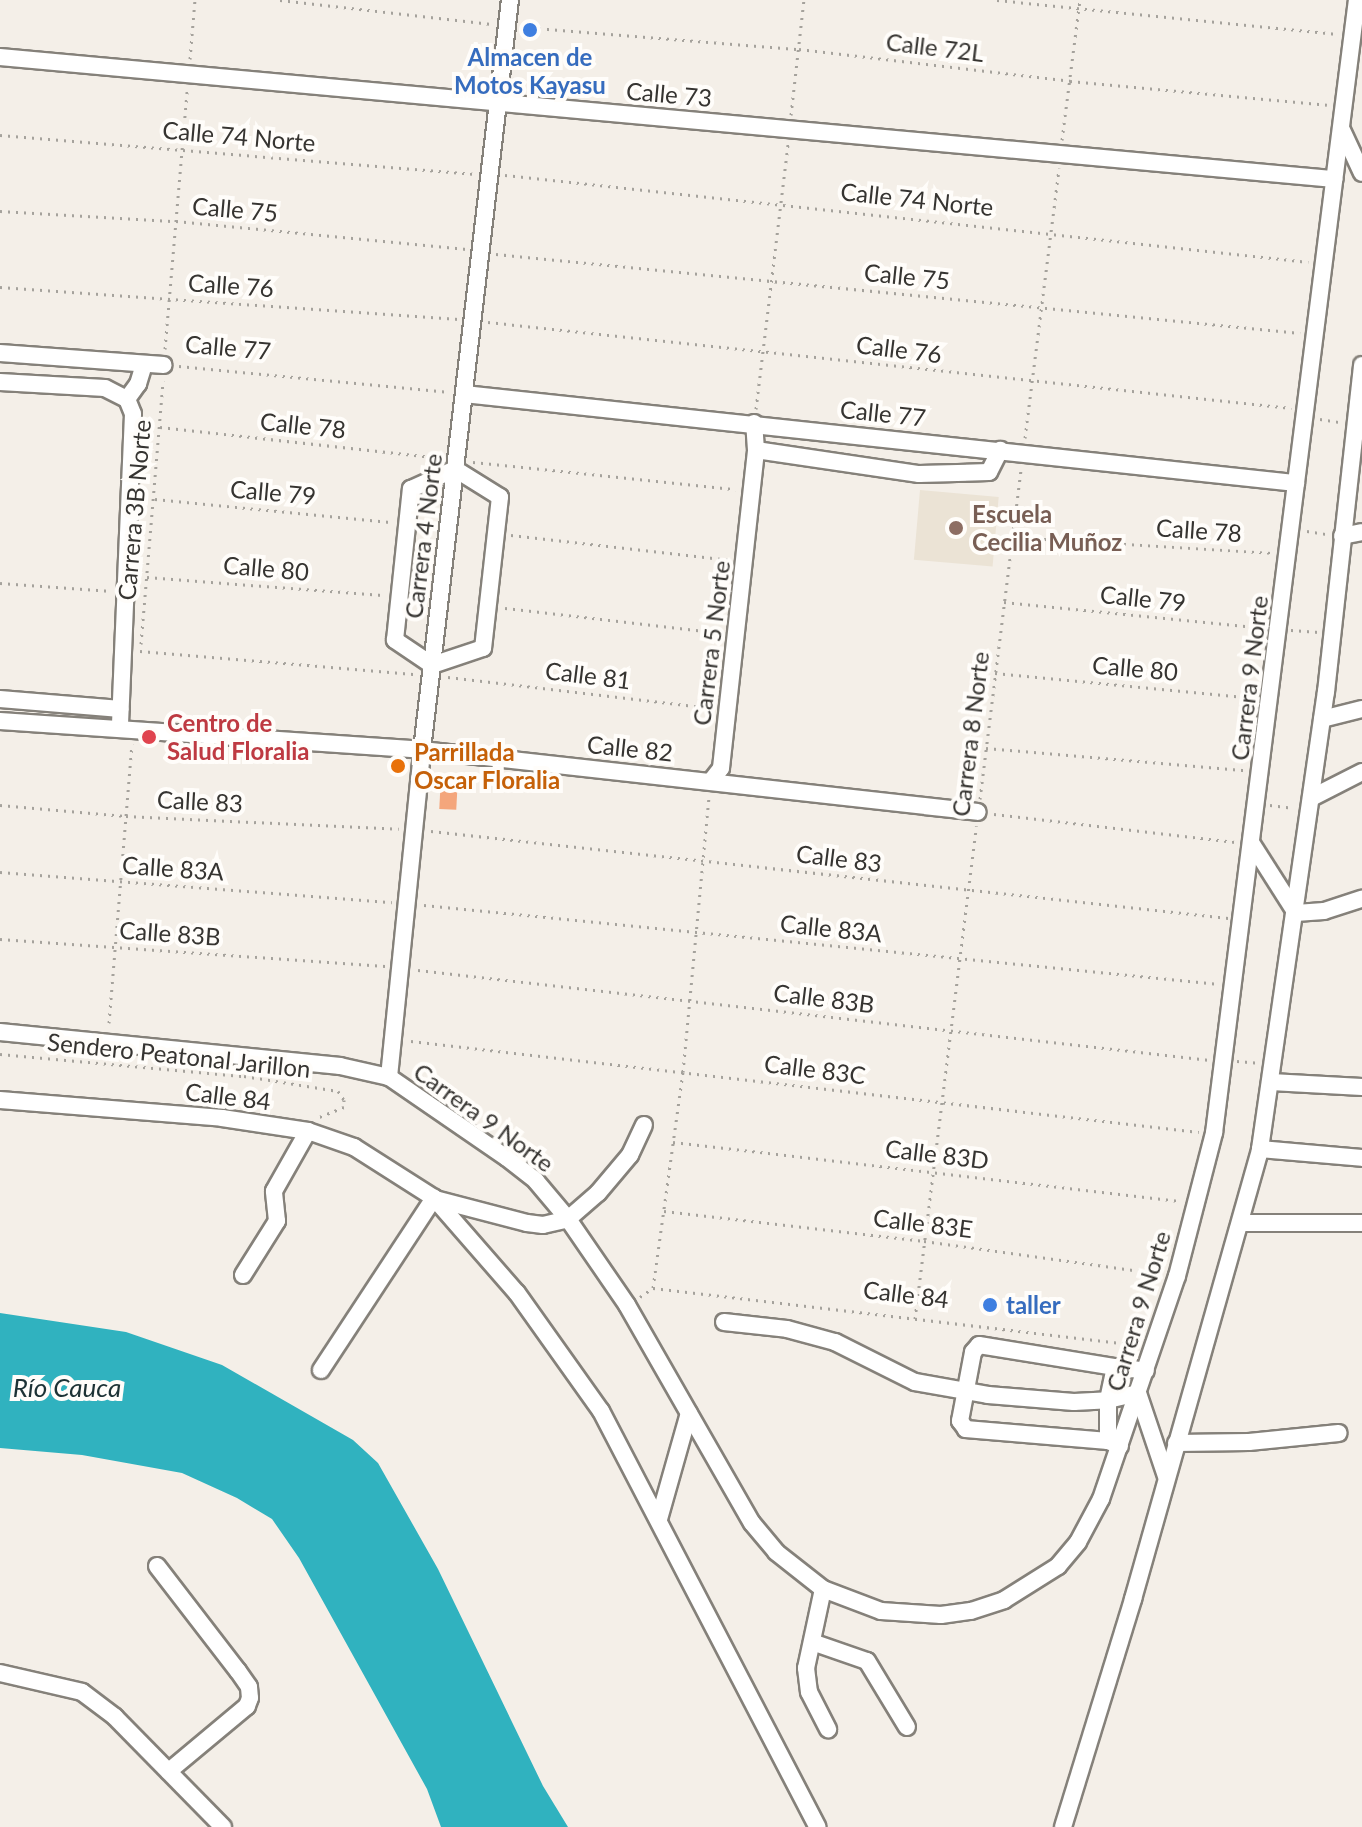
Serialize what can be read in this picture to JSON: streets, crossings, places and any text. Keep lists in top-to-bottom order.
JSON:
{
  "streets": {
    "street": [
      "Calle 73",
      "Calle 77",
      "Carrera 4 Norte",
      "Carrera 5 Norte",
      "Carrera 9 Norte",
      "Calle 82",
      "Calle 84"
    ],
    "path": [
      "Calle 72L",
      "Calle 74 Norte",
      "Calle 75",
      "Calle 76",
      "Calle 78",
      "Calle 79",
      "Carrera 3B Norte",
      "Calle 80",
      "Calle 81",
      "Carrera 8 Norte",
      "Calle 83",
      "Calle 83A",
      "Calle 83B",
      "Sendero Peatonal Jarillon",
      "Calle 83C",
      "Calle 83D",
      "Calle 83E"
    ]
  },
  "crossings": [
    ["Calle 72L", "Carrera 9 Norte"],
    ["Calle 72L", "Carrera 8 Norte"],
    ["Calle 73", "Carrera 3B Norte"],
    ["Calle 73", "Carrera 4 Norte"],
    ["Calle 73", "Carrera 9 Norte"],
    ["Calle 73", "Carrera 8 Norte"],
    ["Calle 74 Norte", "Carrera 3B Norte"],
    ["Calle 74 Norte", "Carrera 9 Norte"],
    ["Calle 74 Norte", "Carrera 8 Norte"],
    ["Calle 75", "Carrera 3B Norte"],
    ["Calle 75", "Carrera 9 Norte"],
    ["Calle 75", "Carrera 8 Norte"],
    ["Calle 76", "Carrera 3B Norte"],
    ["Calle 76", "Carrera 9 Norte"],
    ["Calle 76", "Carrera 8 Norte"],
    ["Calle 77", "Carrera 3B Norte"],
    ["Calle 77", "Carrera 4 Norte"],
    ["Calle 77", "Carrera 5 Norte"],
    ["Calle 77", "Carrera 9 Norte"],
    ["Calle 77", "Carrera 8 Norte"],
    ["Calle 78", "Carrera 3B Norte"],
    ["Calle 78", "Carrera 4 Norte"],
    ["Calle 78", "Carrera 9 Norte"],
    ["Calle 78", "Carrera 8 Norte"],
    ["Calle 79", "Carrera 3B Norte"],
    ["Calle 79", "Carrera 9 Norte"],
    ["Calle 79", "Carrera 8 Norte"],
    ["Carrera 3B Norte", "Calle 80"],
    ["Carrera 4 Norte", "Carrera 9 Norte"],
    ["Carrera 4 Norte", "Calle 82"],
    ["Carrera 4 Norte", "Calle 84"],
    ["Calle 80", "Carrera 9 Norte"],
    ["Calle 80", "Carrera 8 Norte"],
    ["Carrera 5 Norte", "Calle 81"],
    ["Carrera 5 Norte", "Calle 82"],
    ["Carrera 9 Norte", "Calle 83"],
    ["Carrera 9 Norte", "Calle 83A"],
    ["Carrera 9 Norte", "Calle 83B"],
    ["Carrera 9 Norte", "Calle 83C"],
    ["Carrera 9 Norte", "Calle 84"],
    ["Carrera 9 Norte", "Calle 83D"],
    ["Carrera 9 Norte", "Calle 83E"],
    ["Carrera 8 Norte", "Calle 82"],
    ["Carrera 8 Norte", "Calle 83"],
    ["Carrera 8 Norte", "Calle 83A"],
    ["Carrera 8 Norte", "Calle 83B"],
    ["Carrera 8 Norte", "Calle 83C"],
    ["Carrera 8 Norte", "Calle 84"],
    ["Carrera 8 Norte", "Calle 83D"],
    ["Carrera 8 Norte", "Calle 83E"],
    ["Sendero Peatonal Jarillon", "Calle 84"],
    ["Calle 84", "Calle 83E"]
  ],
  "water": ["Río Cauca"],
  "places": [
    "Almacen de Motos Kayasu",
    "Escuela Cecilia Muñoz",
    "Centro de Salud Floralia",
    "Parrillada Oscar Floralia",
    "taller"
  ]
}
